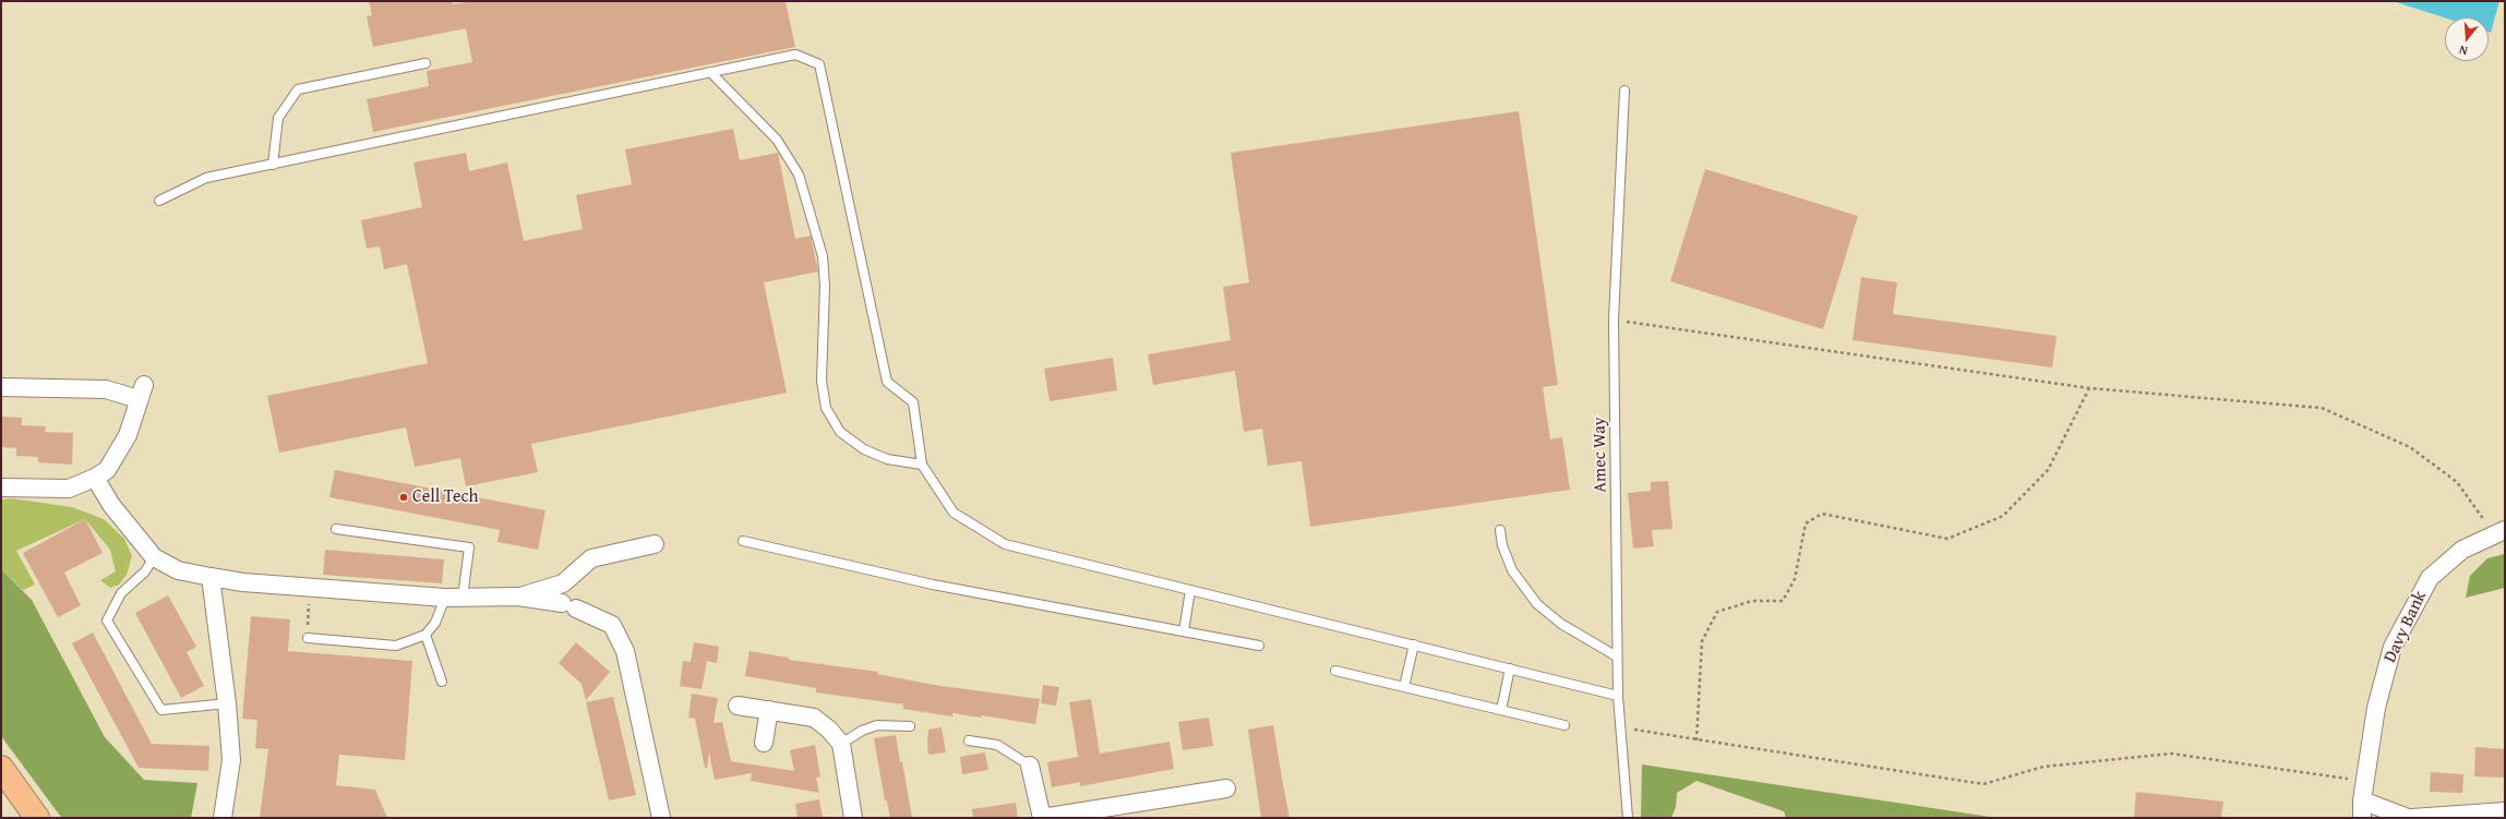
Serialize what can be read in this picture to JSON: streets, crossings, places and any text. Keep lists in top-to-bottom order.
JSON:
{
  "streets": {
    "street": ["Davy Bank"],
    "lane": ["Amec Way"]
  },
  "places": ["Cell Tech"],
  "north": "bottom"
}
